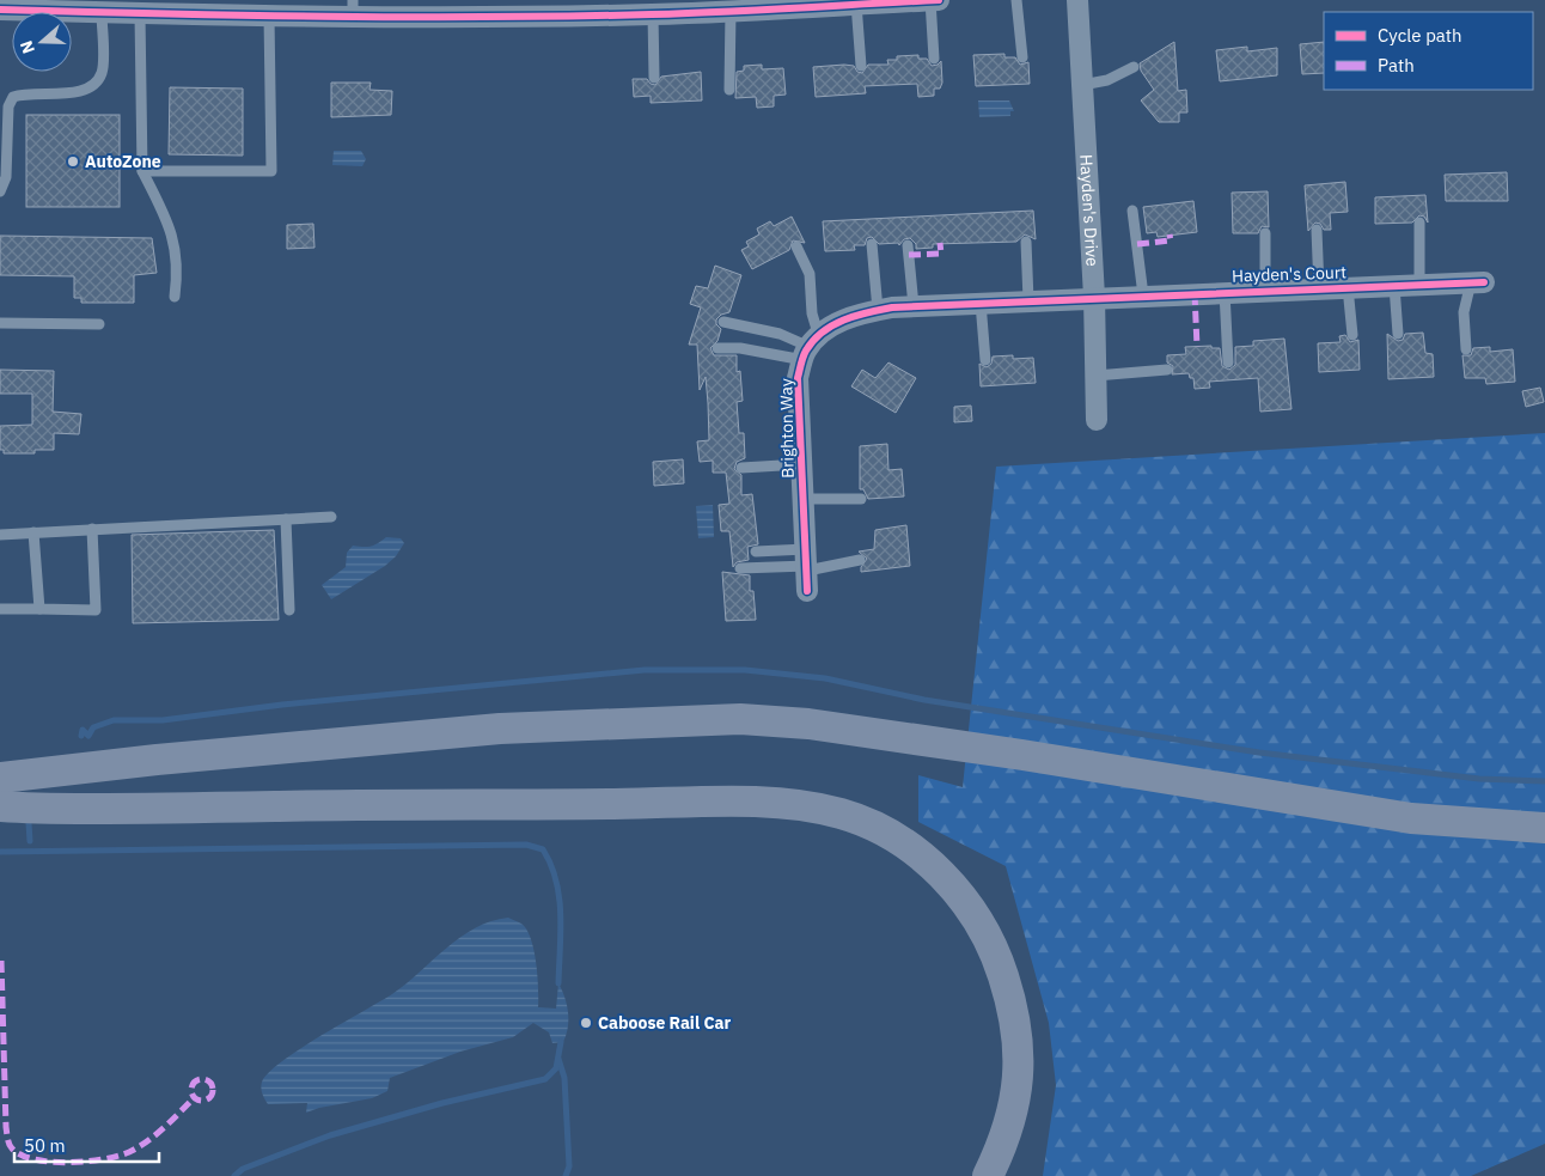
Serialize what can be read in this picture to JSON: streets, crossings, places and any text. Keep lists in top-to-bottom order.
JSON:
{
  "streets": {
    "street": ["Hayden's Drive", "Hayden's Court", "Brighton Way"]
  },
  "crossings": [
    ["Hayden's Drive", "Hayden's Court"]
  ],
  "places": ["AutoZone", "Caboose Rail Car"],
  "legend": ["Cycle path", "Path"],
  "scale_bar": "50 m",
  "north": "left"
}
